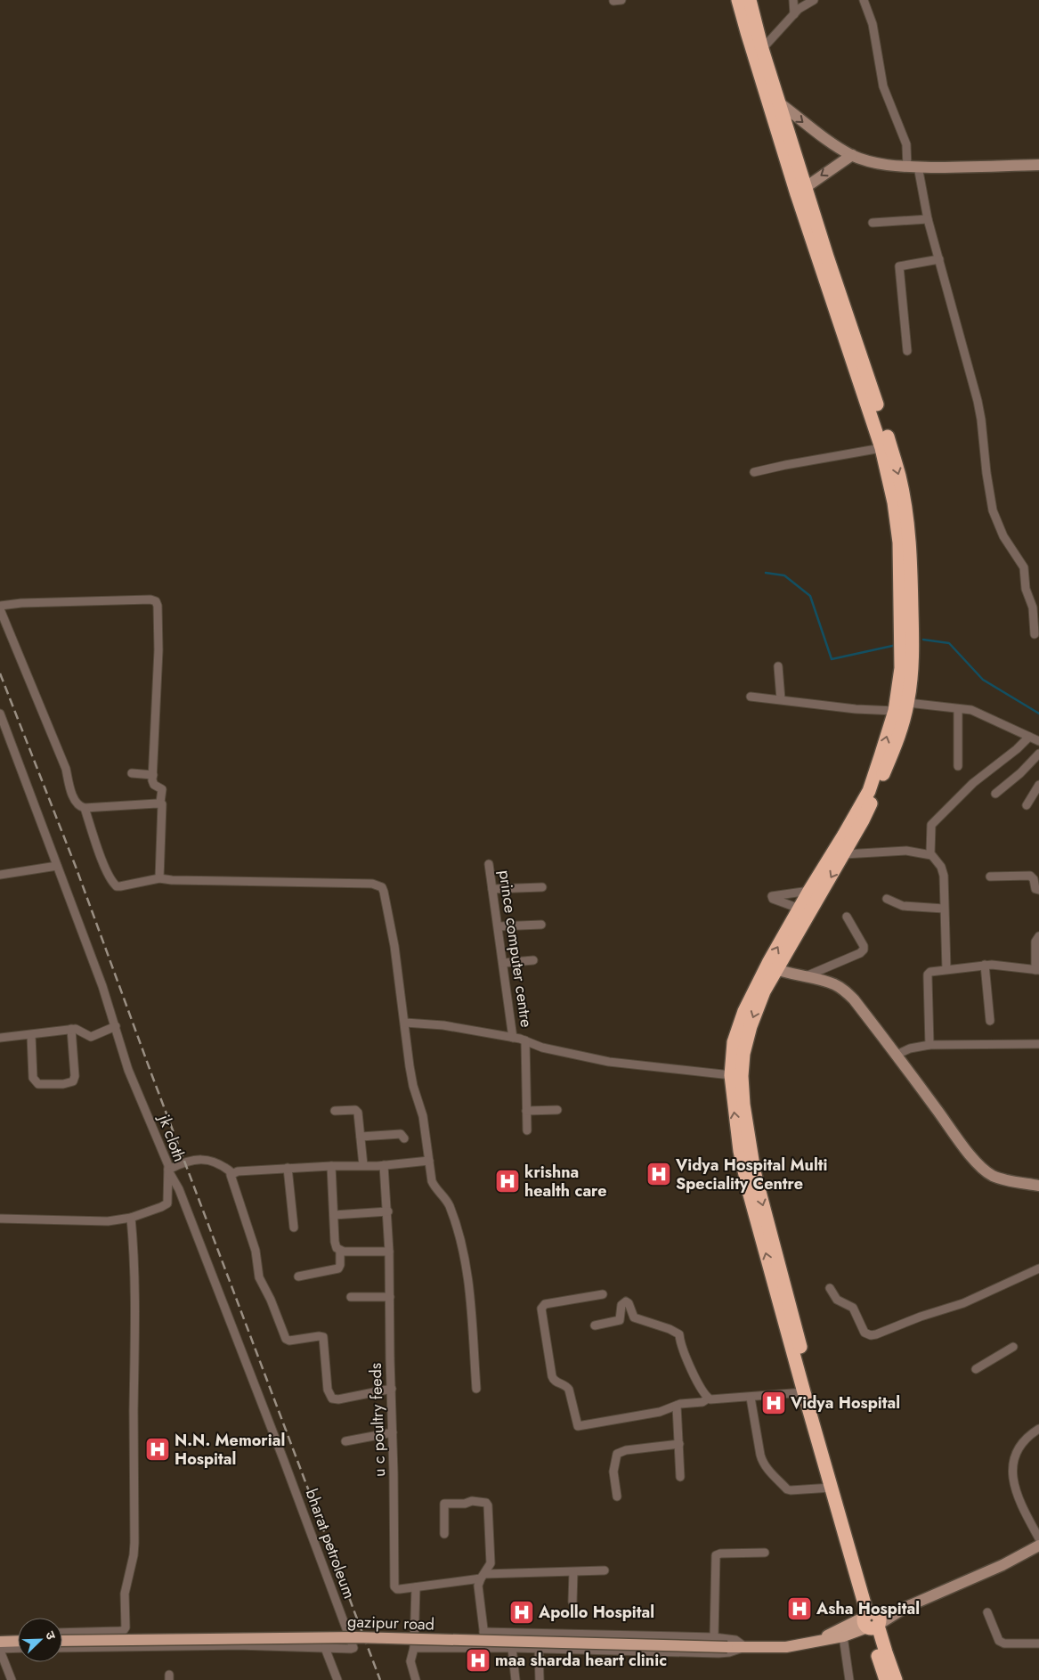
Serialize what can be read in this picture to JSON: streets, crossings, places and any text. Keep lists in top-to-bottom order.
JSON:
{
  "streets": {
    "main road": ["gazipur road"],
    "street": [
      "prince computer centre",
      "jk cloth",
      "u c poultry feeds",
      "bharat petroleum"
    ]
  },
  "crossings": [
    ["jk cloth", "bharat petroleum"]
  ],
  "places": {
    "hospital": [
      "Vidya Hospital Multi Speciality Centre",
      "krishna health care",
      "Vidya Hospital",
      "N.N. Memorial Hospital",
      "Asha Hospital",
      "Apollo Hospital",
      "maa sharda heart clinic"
    ]
  },
  "north": "top right"
}
